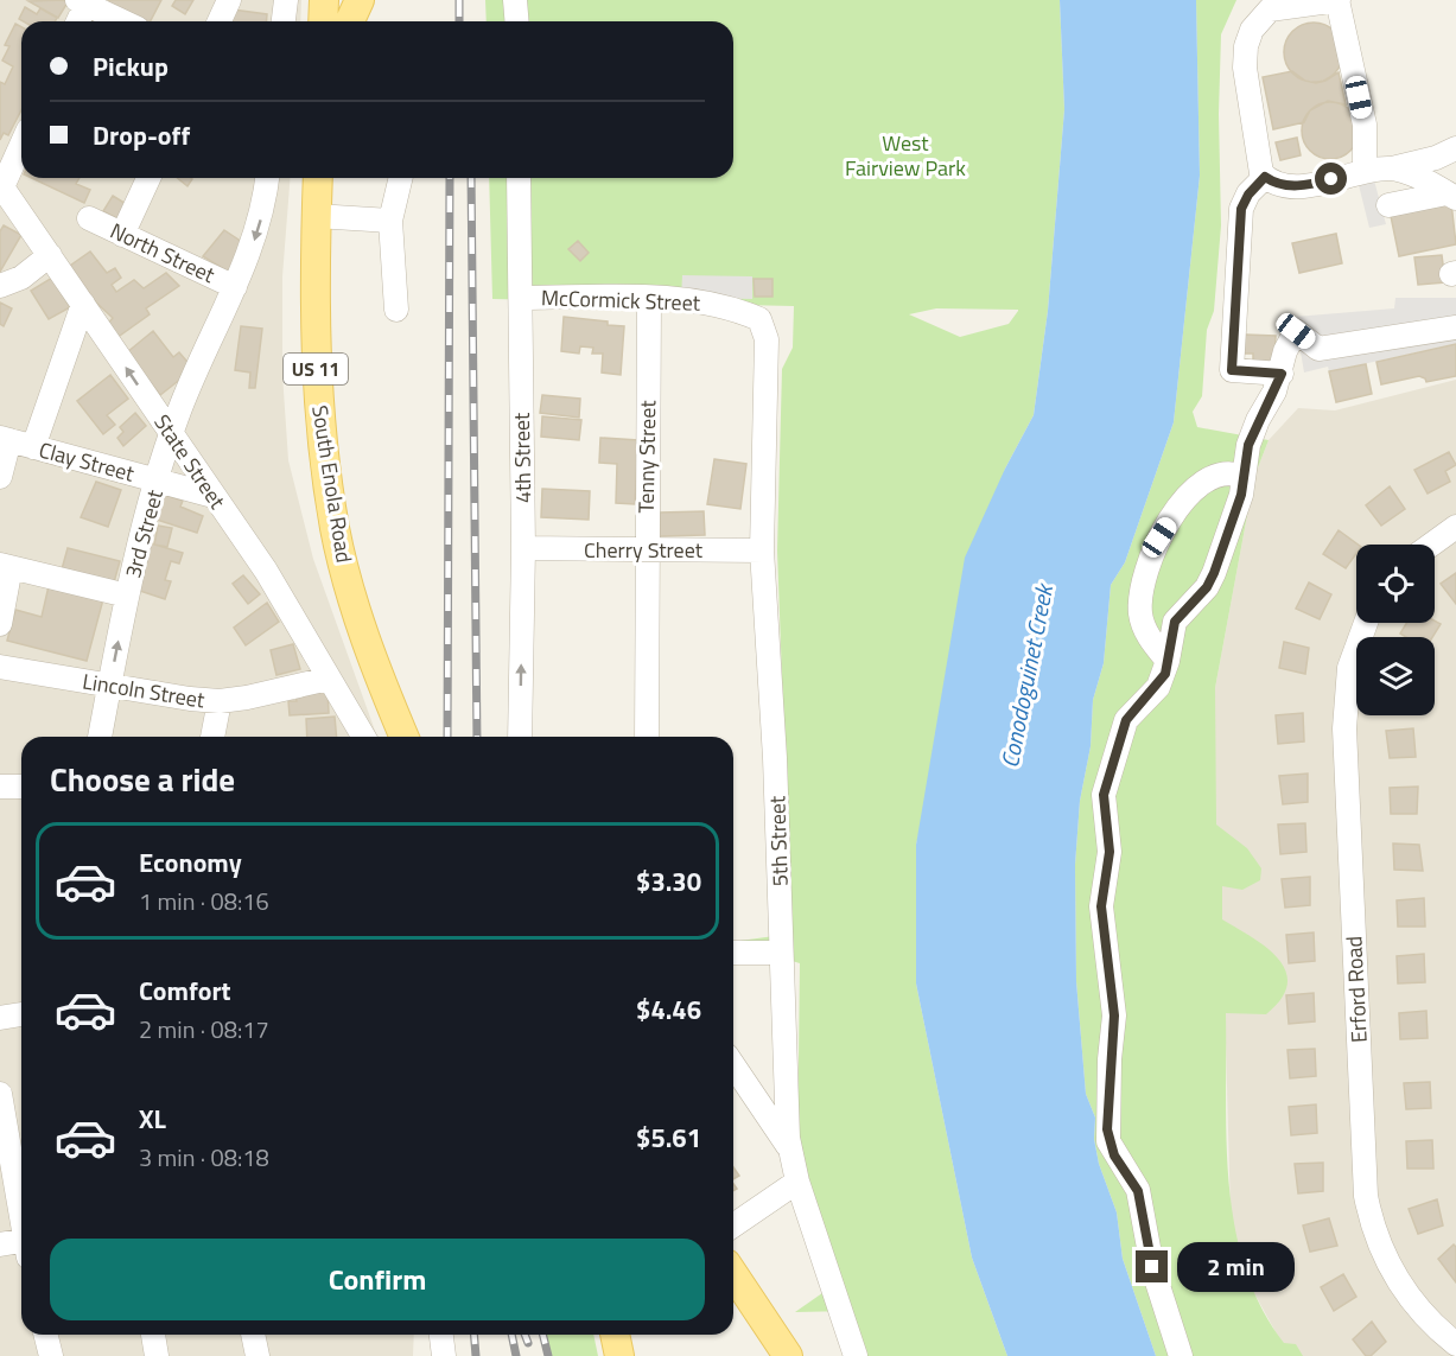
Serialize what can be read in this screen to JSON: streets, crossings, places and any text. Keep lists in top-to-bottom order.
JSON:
{
  "streets": {
    "main road": ["US 11", "South Enola Road"],
    "street": [
      "North Street",
      "McCormick Street",
      "Tenny Street",
      "4th Street",
      "Clay Street",
      "State Street",
      "3rd Street",
      "Cherry Street",
      "Lincoln Street",
      "5th Street",
      "Erford Road"
    ]
  },
  "crossings": [
    ["North Street", "3rd Street"],
    ["McCormick Street", "Tenny Street"],
    ["McCormick Street", "4th Street"],
    ["McCormick Street", "5th Street"],
    ["Tenny Street", "Cherry Street"],
    ["4th Street", "Cherry Street"],
    ["Clay Street", "State Street"],
    ["Clay Street", "3rd Street"],
    ["State Street", "3rd Street"],
    ["State Street", "Lincoln Street"],
    ["3rd Street", "Lincoln Street"],
    ["Cherry Street", "5th Street"]
  ],
  "water": ["Conodoguinet Creek"],
  "parks": ["West Fairview Park"],
  "page": {
    "banner": ["Pickup", "Drop-off"],
    "heading": "Choose a ride",
    "list": [
      {
        "name": "Economy",
        "note": "1 min · 08:16",
        "value": "$3.30"
      },
      {
        "name": "Comfort",
        "note": "2 min · 08:17",
        "value": "$4.46"
      },
      {
        "name": "XL",
        "note": "3 min · 08:18",
        "value": "$5.61"
      }
    ],
    "buttons": "Confirm",
    "bubble": "2 min"
  }
}
